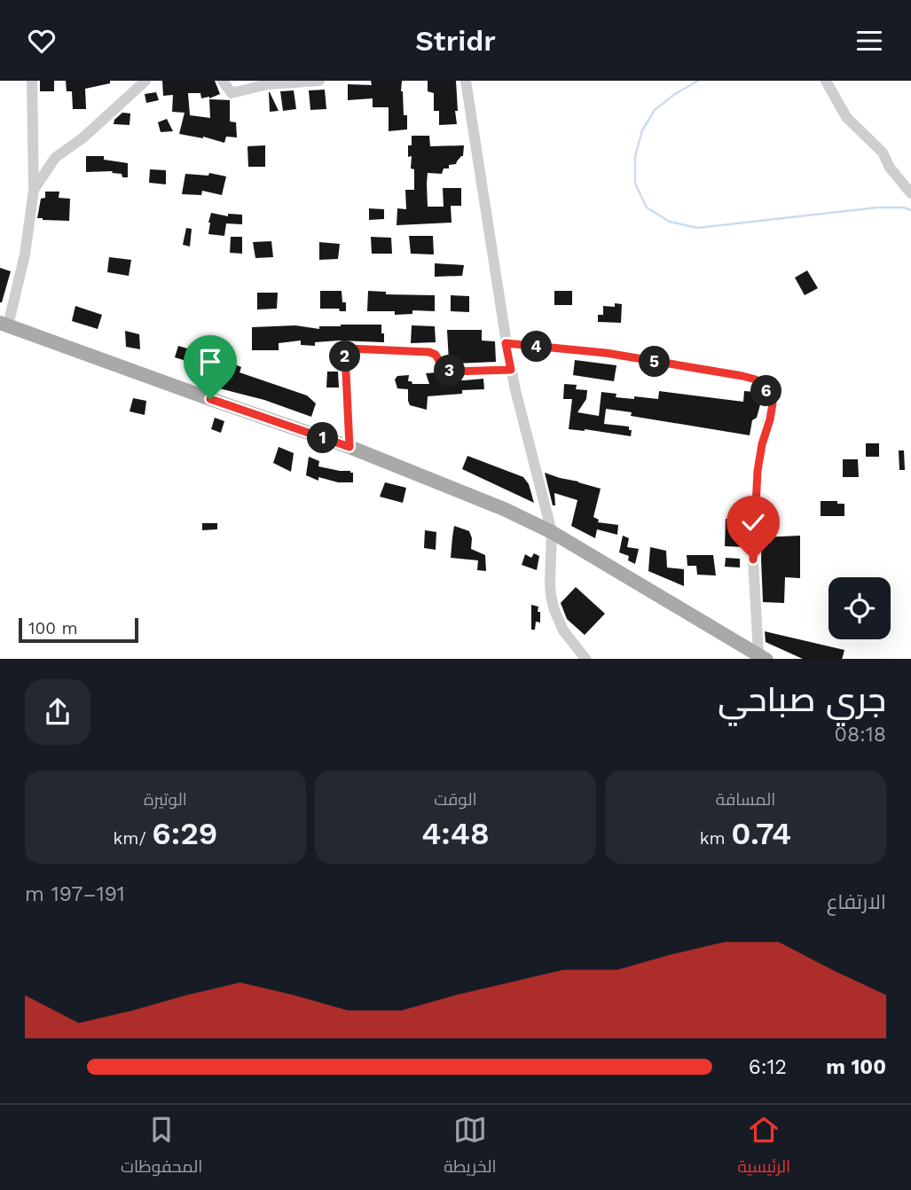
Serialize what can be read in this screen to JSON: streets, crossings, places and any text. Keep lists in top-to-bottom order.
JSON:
{
  "scale_bar": "100 m",
  "page": {
    "header": "Stridr",
    "pins": [
      "4",
      "2",
      "5",
      "3",
      "6",
      "1"
    ],
    "scale": "100 m",
    "heading": ["جري صباحي", "08:18"],
    "stats": [
      ["المسافة", "0.74 km"],
      ["الوقت", "4:48"],
      ["الوتيرة", "6:29 /km"]
    ],
    "chart": ["الارتفاع", "191–197 m"],
    "list": [
      {
        "name": "100 m",
        "note": "6:12"
      }
    ],
    "tabs": ["الرئيسية", "الخريطة", "المحفوظات"]
  }
}
